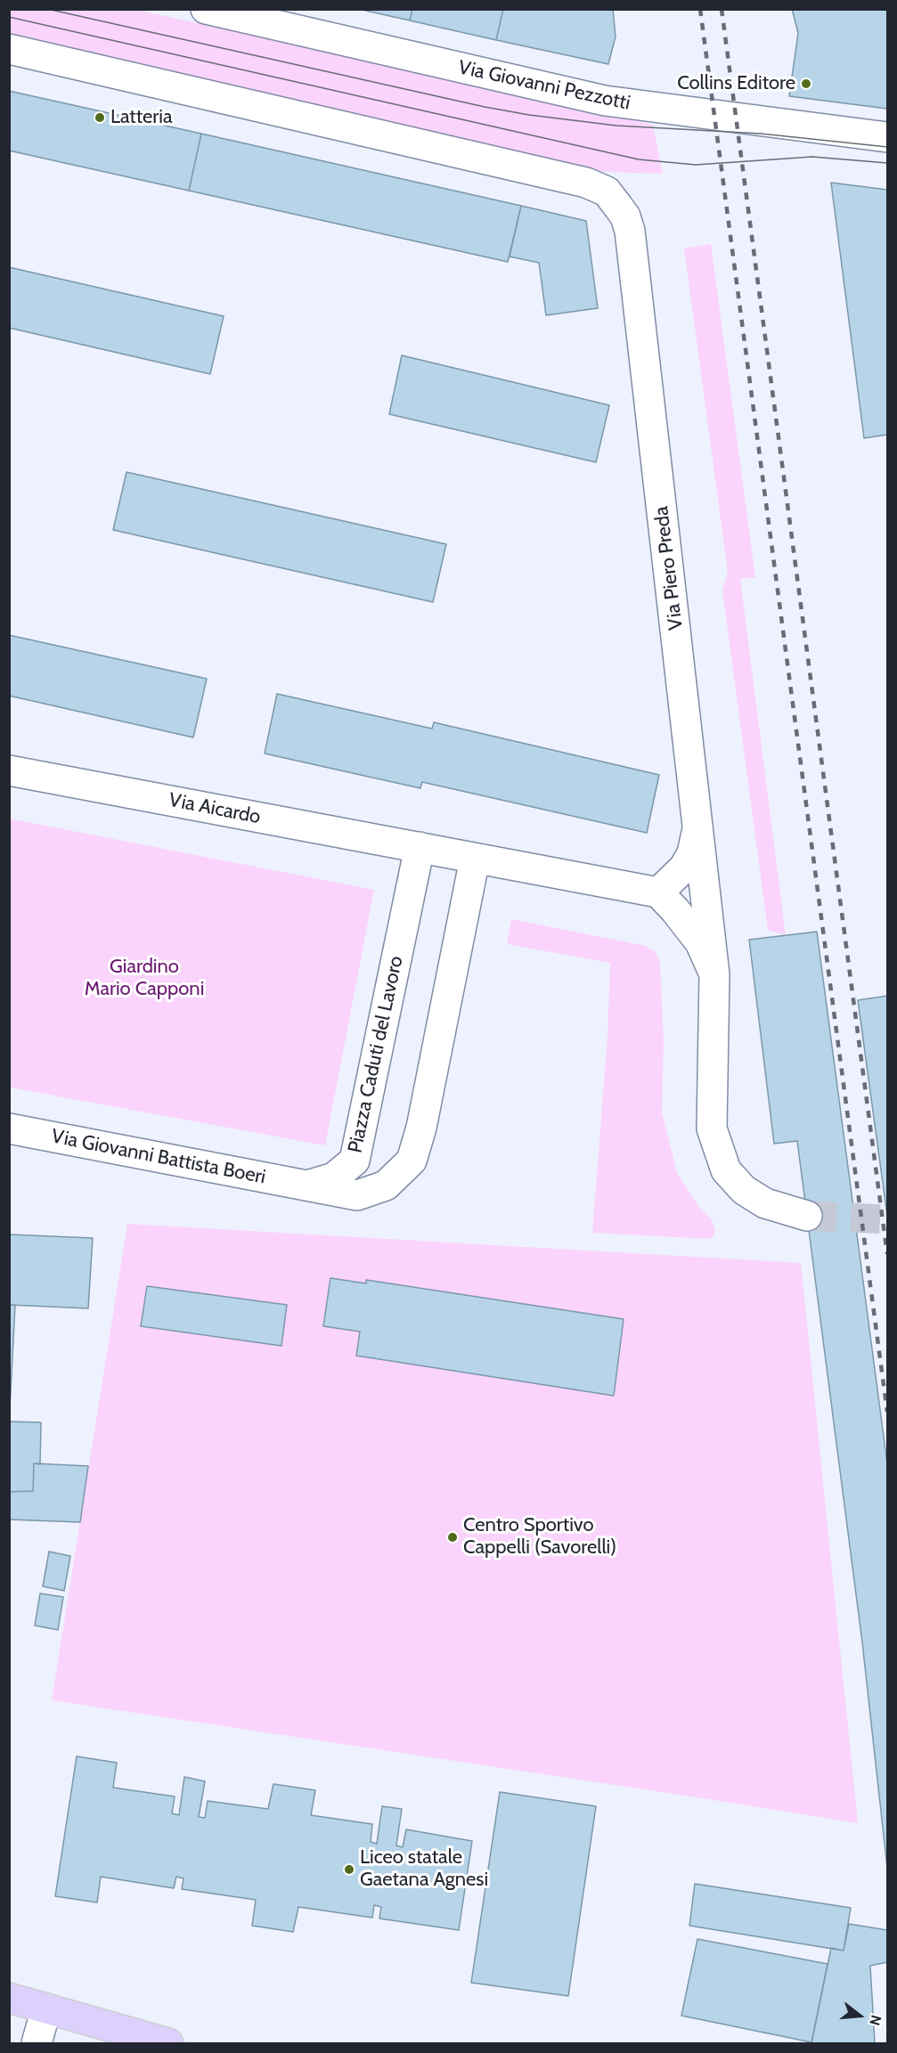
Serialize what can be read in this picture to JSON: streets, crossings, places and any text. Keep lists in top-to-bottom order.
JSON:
{
  "streets": {
    "street": [
      "Via Giovanni Pezzotti",
      "Via Piero Preda",
      "Via Aicardo",
      "Piazza Caduti del Lavoro",
      "Via Giovanni Battista Boeri"
    ]
  },
  "crossings": [
    ["Via Aicardo", "Piazza Caduti del Lavoro"],
    ["Piazza Caduti del Lavoro", "Via Giovanni Battista Boeri"]
  ],
  "parks": ["Giardino Mario Capponi"],
  "places": [
    "Collins Editore",
    "Latteria",
    "Centro Sportivo Cappelli (Savorelli)",
    "Liceo statale Gaetana Agnesi"
  ],
  "north": "right"
}
